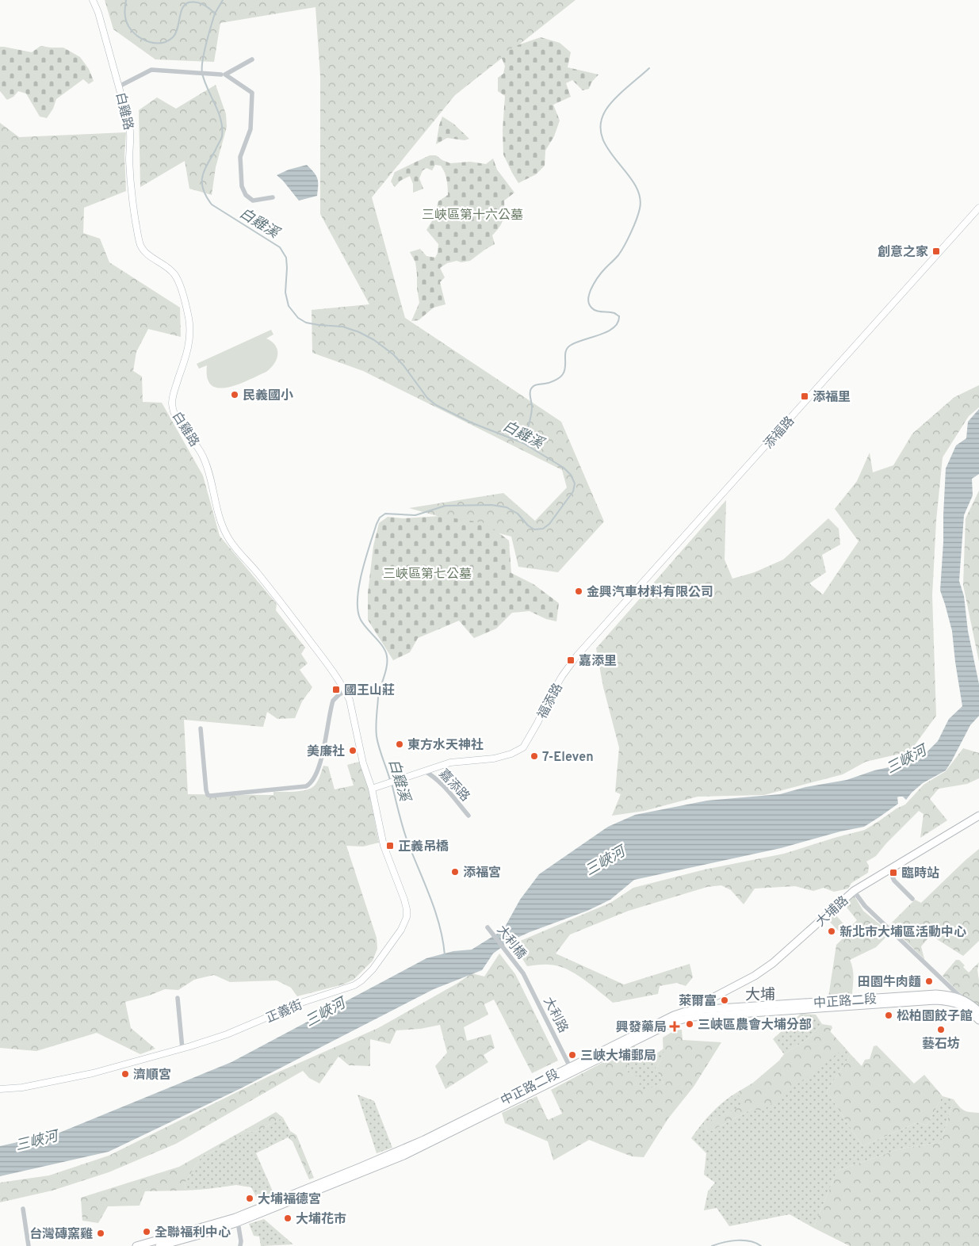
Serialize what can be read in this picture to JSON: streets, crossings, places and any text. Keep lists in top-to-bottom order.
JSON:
{
  "streets": {
    "main road": ["大埔路", "中正路二段"],
    "street": [
      "白雞路",
      "添福路",
      "福添路",
      "嘉添路",
      "大利橋",
      "正義街",
      "大利路"
    ]
  },
  "crossings": [
    ["白雞路", "正義街"],
    ["添福路", "福添路"],
    ["福添路", "嘉添路"],
    ["大埔路", "中正路二段"],
    ["大利橋", "大利路"],
    ["中正路二段", "大利路"]
  ],
  "districts": ["大埔"],
  "water": ["白雞溪", "三峽河"],
  "parks": ["三峽區第十六公墓", "三峽區第七公墓"],
  "places": {
    "transit": [
      "創意之家",
      "添福里",
      "嘉添里",
      "國王山莊",
      "正義吊橋",
      "臨時站"
    ],
    "other": [
      "民義國小",
      "金興汽車材料有限公司",
      "東方水天神社",
      "美廉社",
      "7-Eleven",
      "添福宮",
      "新北市大埔區活動中心",
      "田園牛肉麵",
      "萊爾富",
      "松柏園餃子館",
      "三峽區農會大埔分部",
      "藝石坊",
      "三峽大埔郵局",
      "濟順宮",
      "大埔福德宮",
      "大埔花市",
      "全聯福利中心",
      "台灣磚窯雞"
    ],
    "health": ["興發藥局"]
  }
}
